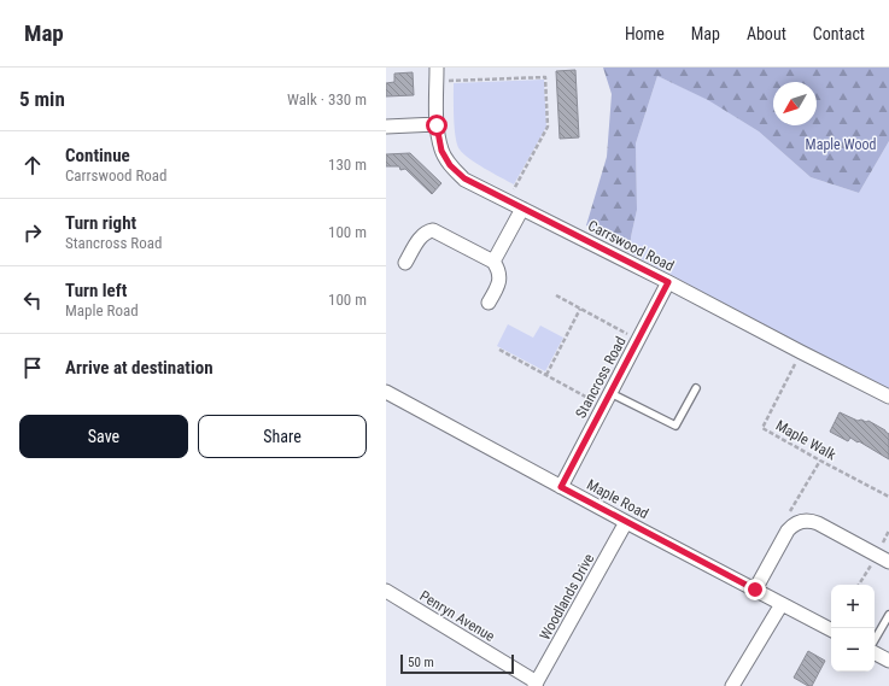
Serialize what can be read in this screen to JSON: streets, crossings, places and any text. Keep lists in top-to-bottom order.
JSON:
{
  "streets": {
    "street": [
      "Carrswood Road",
      "Stancross Road",
      "Maple Road",
      "Woodlands Drive",
      "Penryn Avenue"
    ],
    "path": ["Maple Walk"]
  },
  "crossings": [
    ["Carrswood Road", "Stancross Road"],
    ["Carrswood Road", "Maple Walk"],
    ["Stancross Road", "Maple Road"],
    ["Maple Road", "Woodlands Drive"],
    ["Woodlands Drive", "Penryn Avenue"]
  ],
  "parks": ["Maple Wood"],
  "scale_bar": "50 m",
  "north": "bottom left",
  "page": {
    "header": "Map",
    "nav": [
      "Home",
      "Map",
      "About",
      "Contact"
    ],
    "heading": ["5 min", "Walk · 330 m"],
    "list": [
      ["Continue", "Carrswood Road", "130 m"],
      ["Turn right", "Stancross Road", "100 m"],
      ["Turn left", "Maple Road", "100 m"],
      "Arrive at destination"
    ],
    "buttons": ["Save", "Share"],
    "map_buttons": ["+", "−"],
    "scale": "50 m"
  }
}
